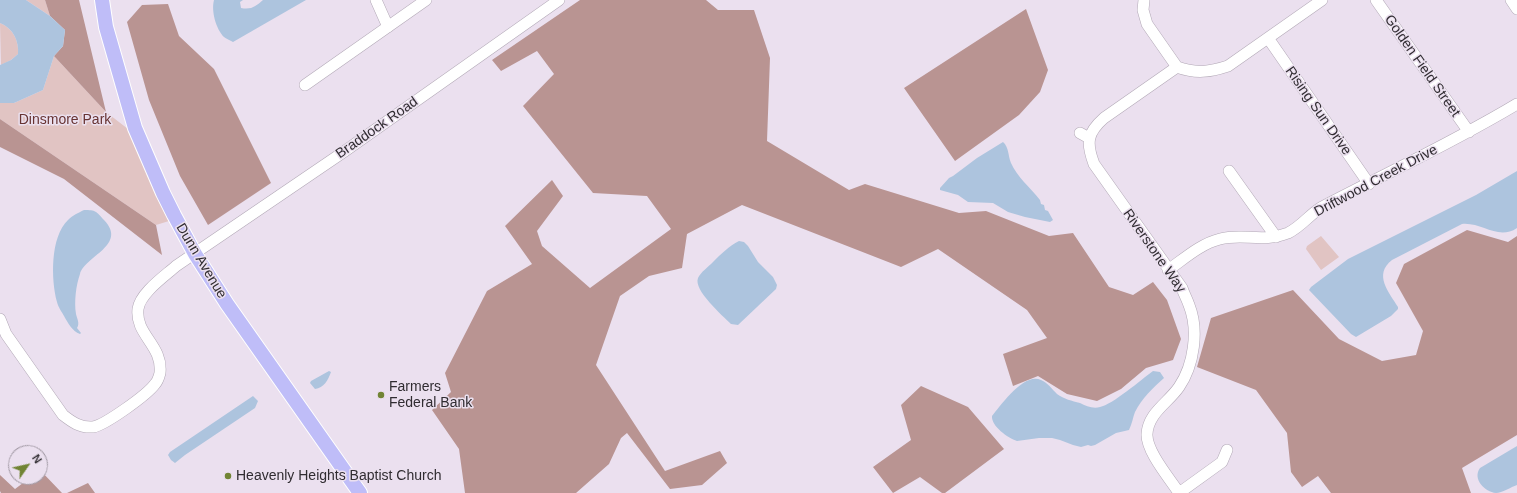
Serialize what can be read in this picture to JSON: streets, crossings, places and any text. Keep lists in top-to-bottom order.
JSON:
{
  "streets": {
    "main road": ["Dunn Avenue"],
    "street": [
      "Golden Field Street",
      "Rising Sun Drive",
      "Braddock Road",
      "Driftwood Creek Drive",
      "Riverstone Way"
    ]
  },
  "crossings": [
    ["Golden Field Street", "Driftwood Creek Drive"],
    ["Rising Sun Drive", "Driftwood Creek Drive"],
    ["Braddock Road", "Dunn Avenue"],
    ["Driftwood Creek Drive", "Riverstone Way"]
  ],
  "parks": ["Dinsmore Park"],
  "places": ["Farmers Federal Bank", "Heavenly Heights Baptist Church"],
  "north": "top right"
}
